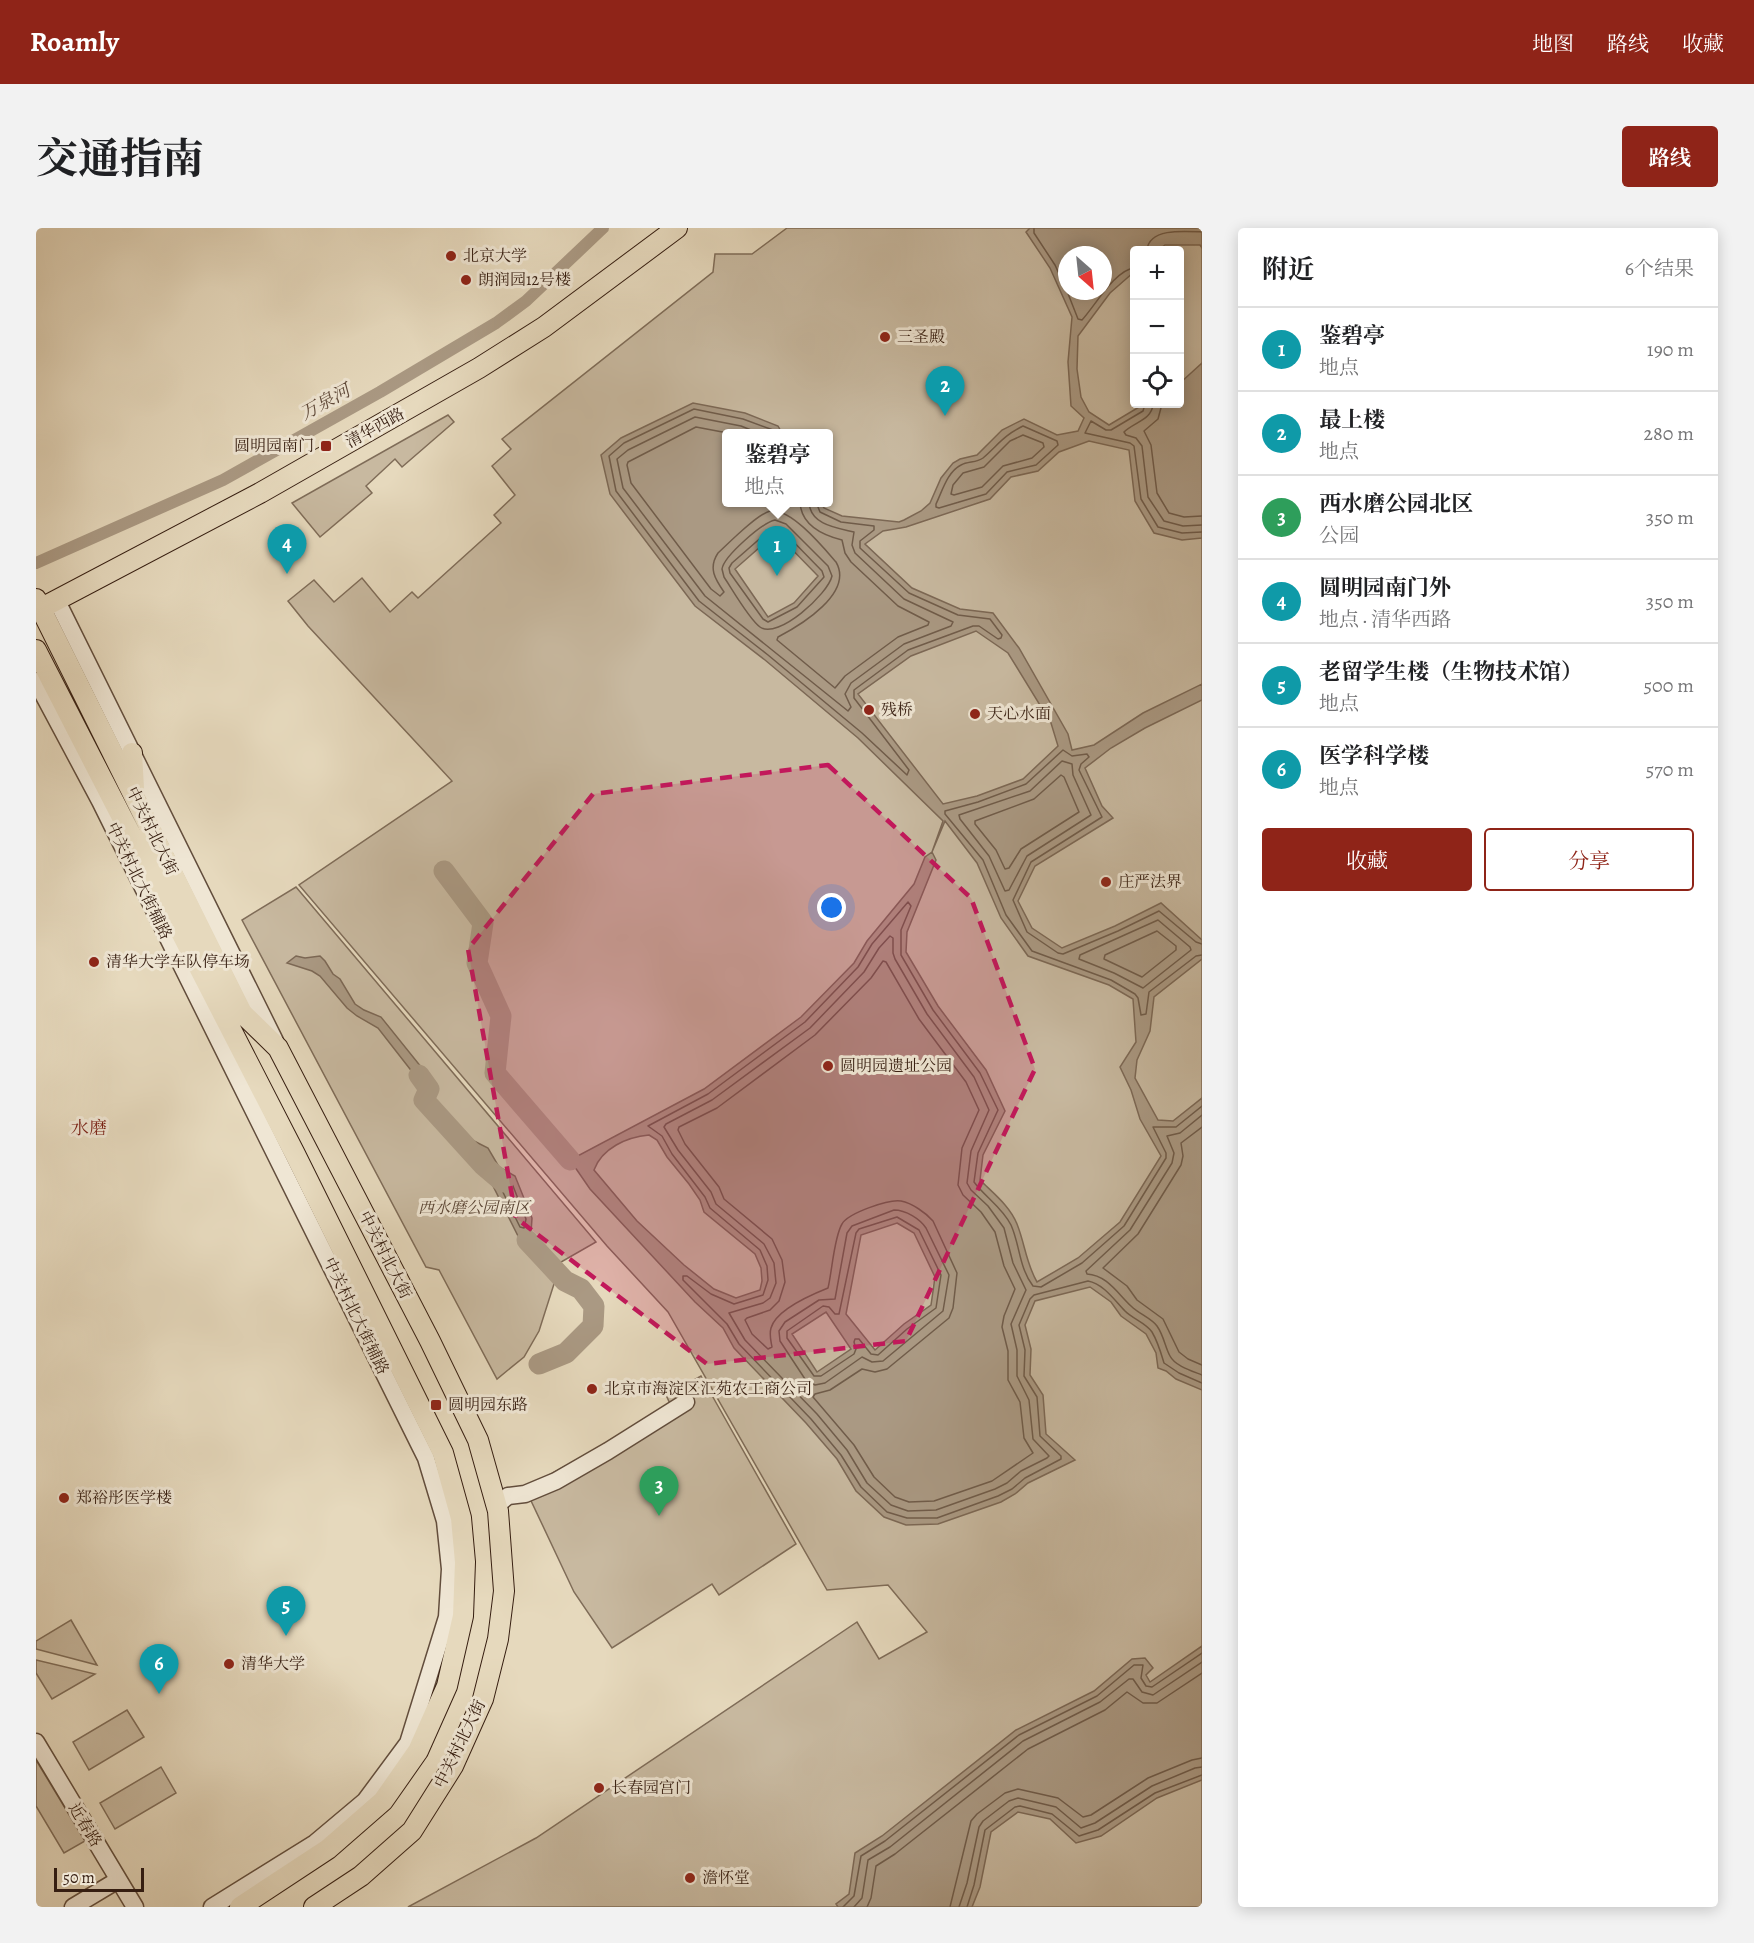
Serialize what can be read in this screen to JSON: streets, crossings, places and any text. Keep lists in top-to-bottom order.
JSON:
{
  "streets": {
    "main road": ["清华西路", "中关村北大街"],
    "street": ["中关村北大街辅路", "近春路"]
  },
  "crossings": [
    ["清华西路", "中关村北大街"]
  ],
  "districts": ["水磨"],
  "water": ["万泉河"],
  "parks": ["西水磨公园南区"],
  "places": {
    "other": [
      "北京大学",
      "朗润园12号楼",
      "三圣殿",
      "残桥",
      "天心水面",
      "庄严法界",
      "清华大学车队停车场",
      "圆明园遗址公园",
      "北京市海淀区汇苑农工商公司",
      "郑裕彤医学楼",
      "清华大学",
      "长春园宫门",
      "澹怀堂"
    ],
    "transit": ["圆明园南门", "圆明园东路"]
  },
  "scale_bar": "50 m",
  "north": "bottom right",
  "page": {
    "header": "Roamly",
    "nav": ["地图", "路线", "收藏"],
    "title": "交通指南",
    "buttons": [
      "路线",
      ["收藏", "分享"]
    ],
    "heading": ["附近", "6个结果"],
    "map_buttons": ["+", "−"],
    "list": [
      {
        "mark": "1",
        "name": "鉴碧亭",
        "note": "地点",
        "value": "190 m"
      },
      {
        "mark": "2",
        "name": "最上楼",
        "note": "地点",
        "value": "280 m"
      },
      {
        "mark": "3",
        "name": "西水磨公园北区",
        "note": "公园",
        "value": "350 m"
      },
      {
        "mark": "4",
        "name": "圆明园南门外",
        "note": "地点 · 清华西路",
        "value": "350 m"
      },
      {
        "mark": "5",
        "name": "老留学生楼（生物技术馆）",
        "note": "地点",
        "value": "500 m"
      },
      {
        "mark": "6",
        "name": "医学科学楼",
        "note": "地点",
        "value": "570 m"
      }
    ],
    "pins": [
      "2",
      "4",
      "1",
      "3",
      "5",
      "6"
    ],
    "popup": ["鉴碧亭", "地点"],
    "scale": "50 m"
  }
}
